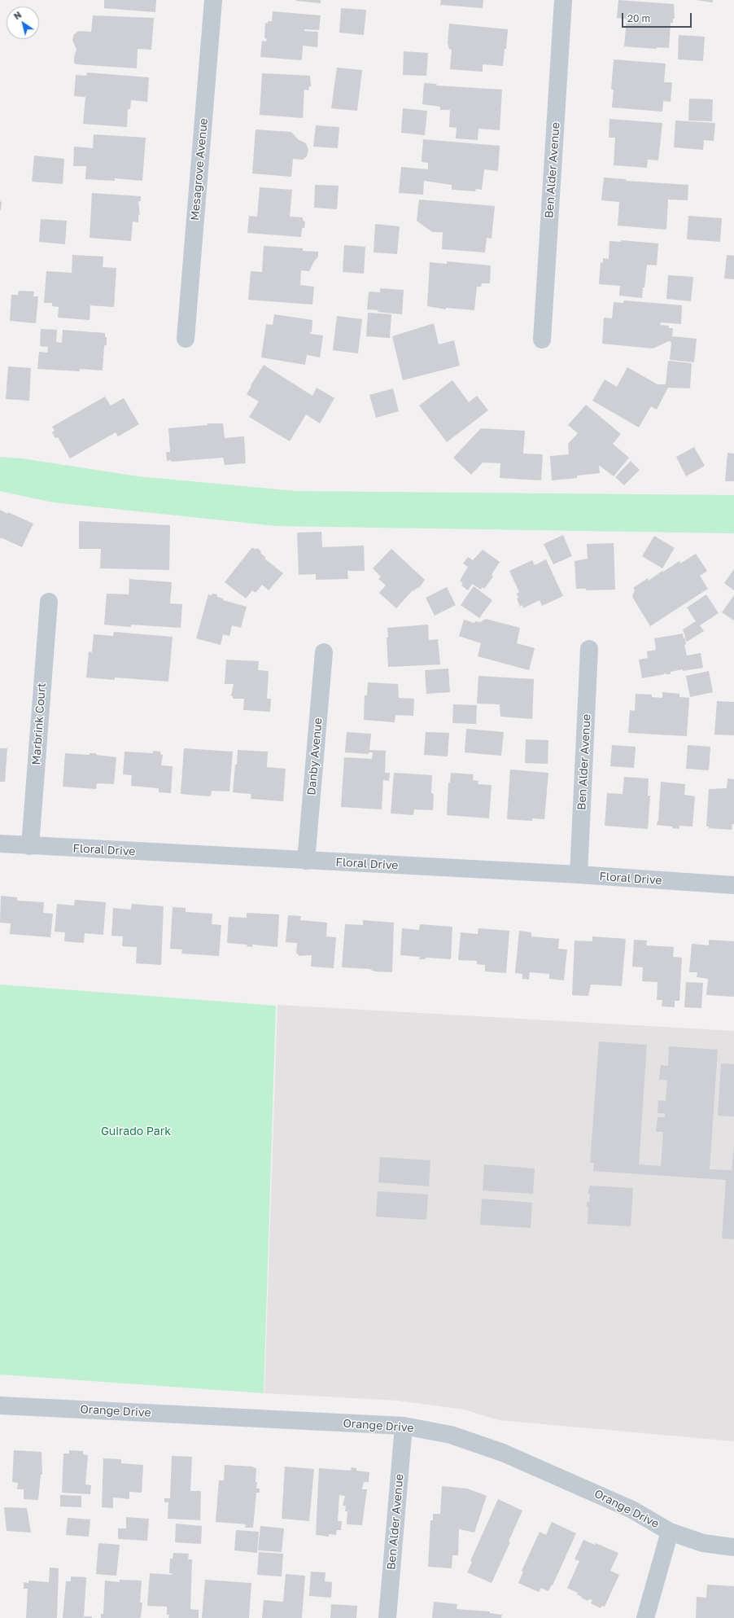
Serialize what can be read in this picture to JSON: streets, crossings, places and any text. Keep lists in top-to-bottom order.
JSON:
{
  "streets": {
    "street": [
      "Mesagrove Avenue",
      "Ben Alder Avenue",
      "Marbrink Court",
      "Danby Avenue",
      "Floral Drive",
      "Orange Drive"
    ]
  },
  "crossings": [
    ["Ben Alder Avenue", "Floral Drive"],
    ["Ben Alder Avenue", "Orange Drive"],
    ["Marbrink Court", "Floral Drive"],
    ["Danby Avenue", "Floral Drive"]
  ],
  "parks": ["Guirado Park"],
  "scale_bar": "20 m",
  "north": "top left"
}
